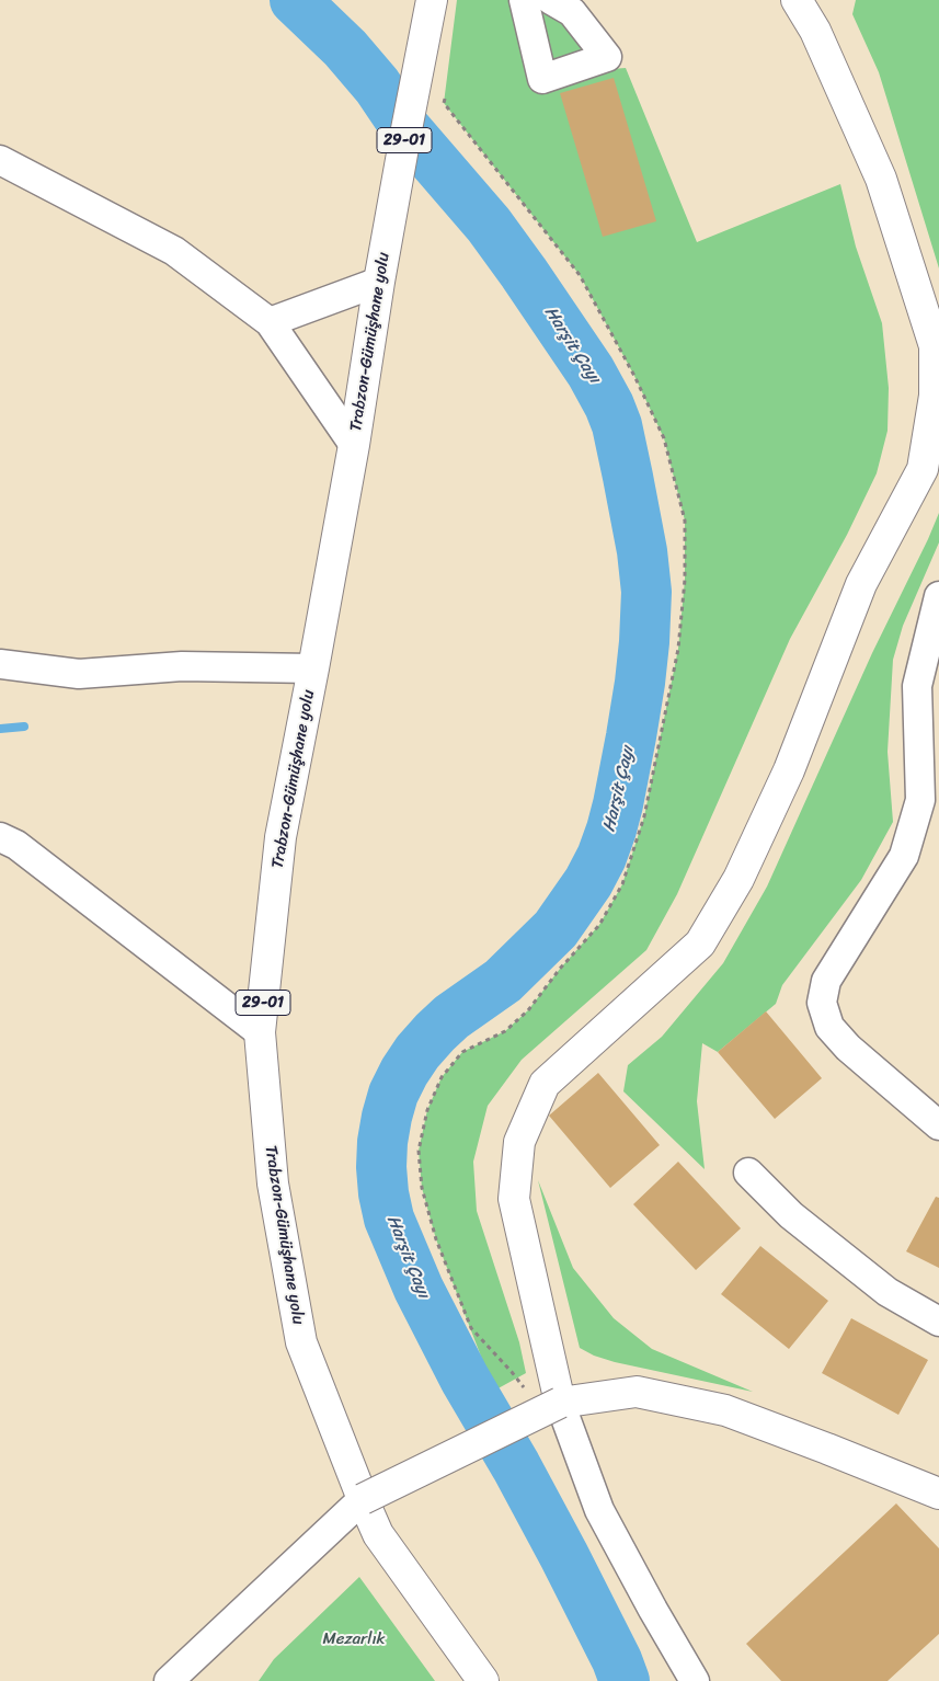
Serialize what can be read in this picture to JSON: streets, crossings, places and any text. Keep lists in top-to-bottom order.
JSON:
{
  "streets": {
    "main road": ["29-01", "Trabzon-Gümüşhane yolu"]
  },
  "water": ["Harşit Çayı"],
  "parks": ["Mezarlık"]
}
